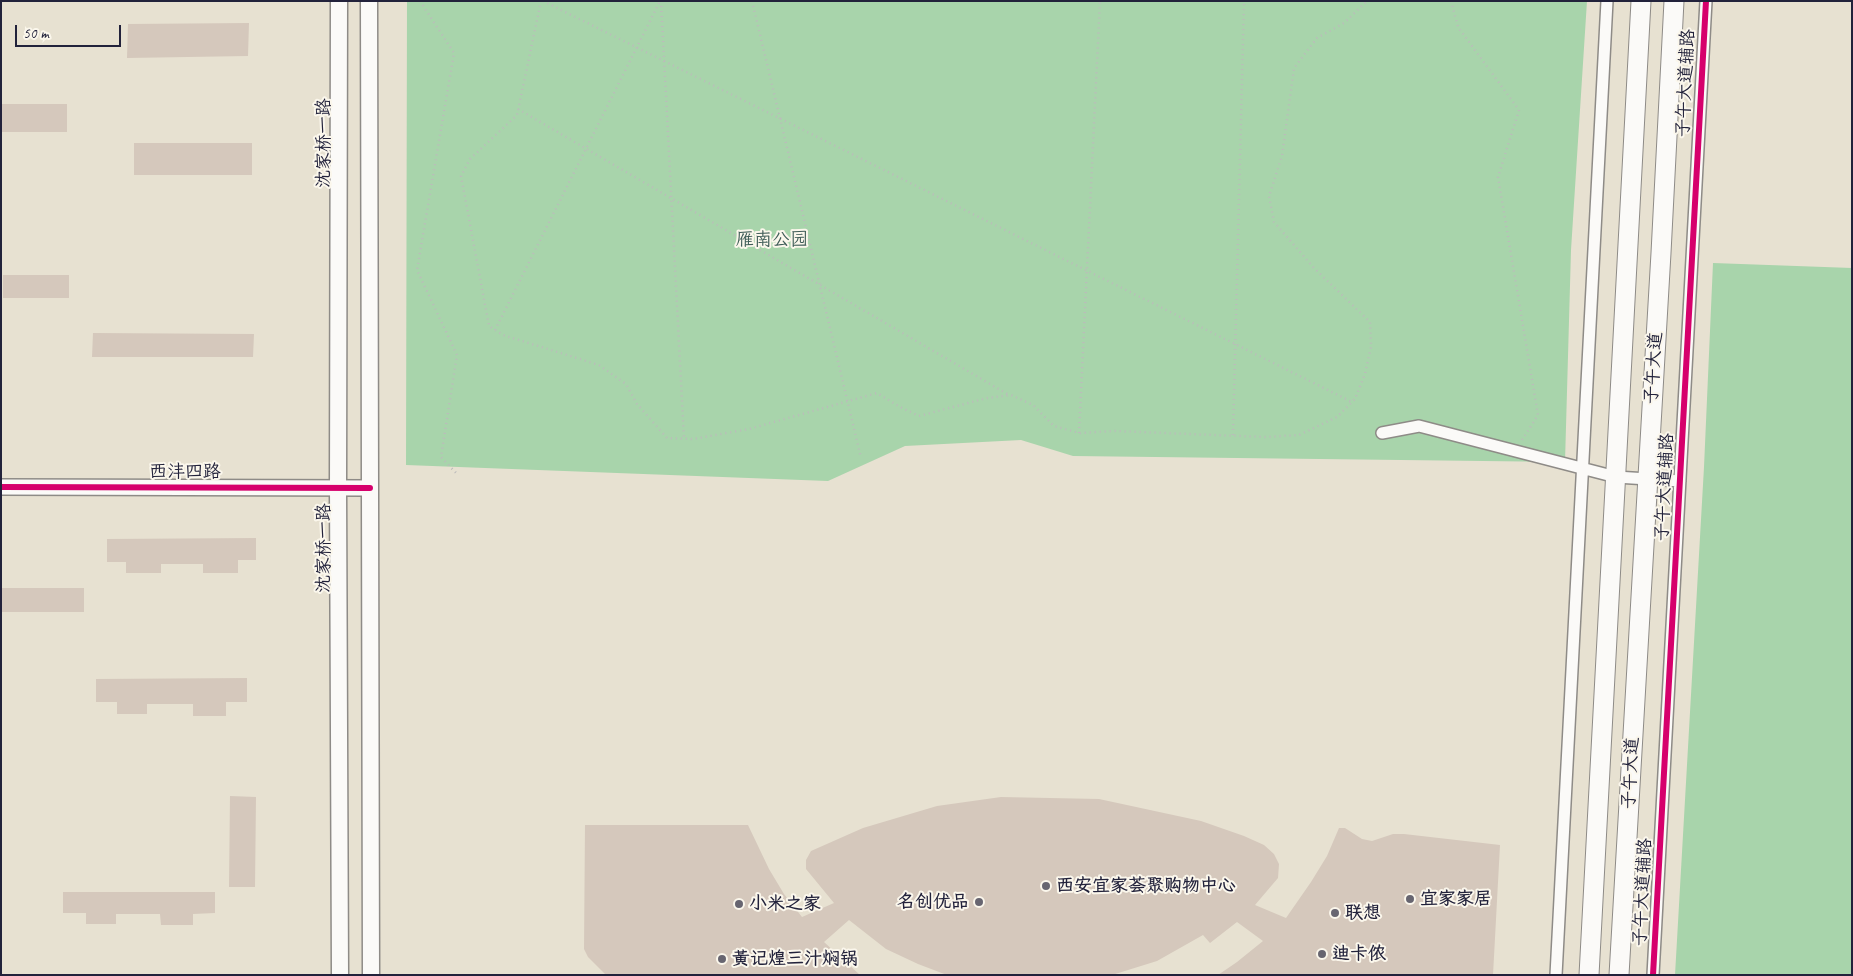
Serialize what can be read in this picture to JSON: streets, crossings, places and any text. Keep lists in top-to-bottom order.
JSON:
{
  "streets": {
    "main road": ["沈家桥一路", "子午大道"],
    "street": ["子午大道辅路", "西沣四路"]
  },
  "crossings": [
    ["沈家桥一路", "西沣四路"]
  ],
  "parks": ["雁南公园"],
  "places": [
    "西安宜家荟聚购物中心",
    "宜家家居",
    "名创优品",
    "小米之家",
    "联想",
    "迪卡侬",
    "黄记煌三汁焖锅"
  ],
  "scale_bar": "50 m"
}
